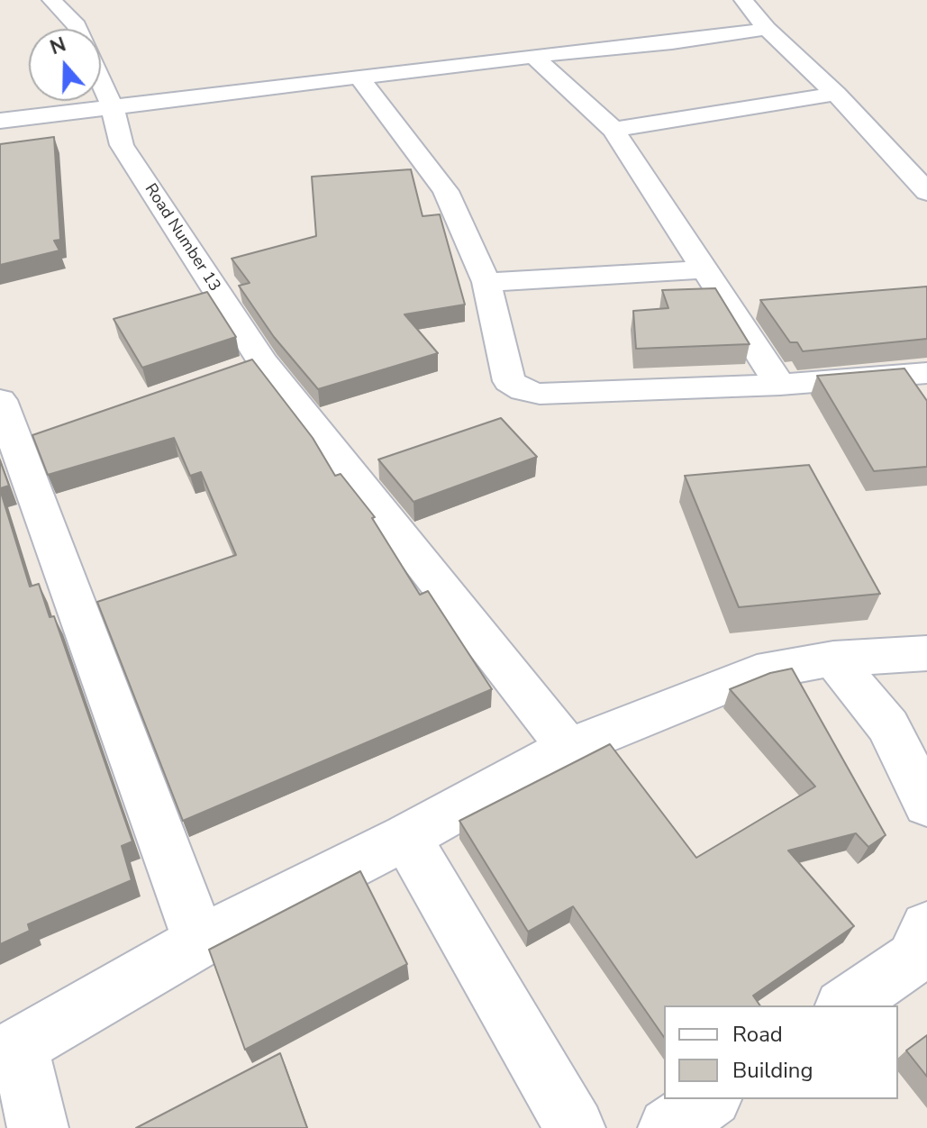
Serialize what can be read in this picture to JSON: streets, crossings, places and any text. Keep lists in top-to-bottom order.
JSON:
{
  "streets": {
    "street": ["Road Number 13"]
  },
  "legend": ["Road", "Building"],
  "north": "top"
}
